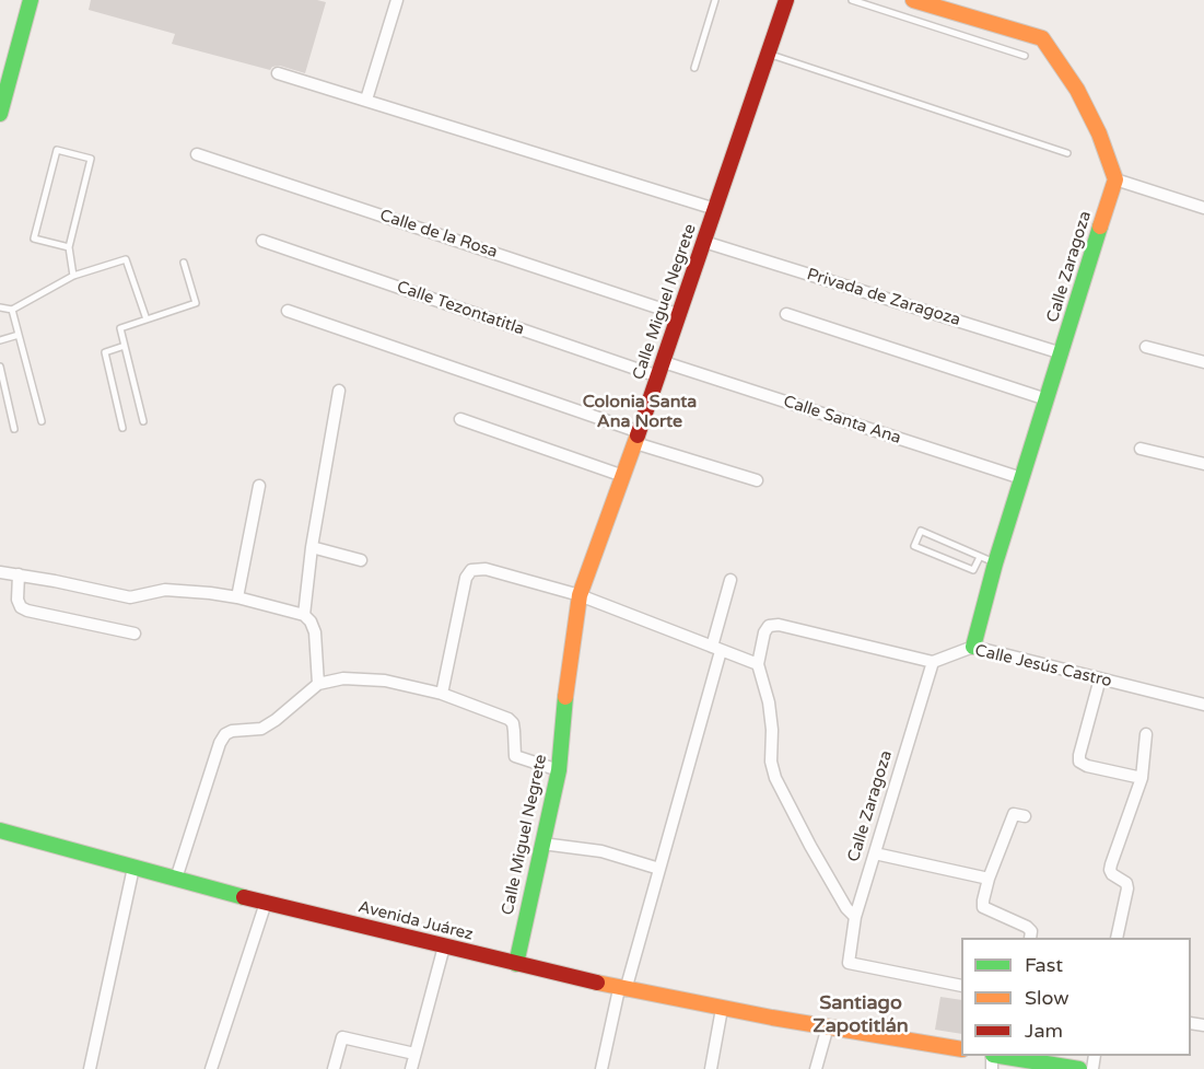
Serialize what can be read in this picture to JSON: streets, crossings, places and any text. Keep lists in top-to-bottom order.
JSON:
{
  "streets": {
    "street": [
      "Calle de la Rosa",
      "Calle Zaragoza",
      "Privada de Zaragoza",
      "Calle Miguel Negrete",
      "Calle Tezontatitla",
      "Calle Santa Ana",
      "Calle Jesús Castro",
      "Avenida Juárez"
    ]
  },
  "crossings": [
    ["Calle de la Rosa", "Calle Miguel Negrete"],
    ["Calle Zaragoza", "Privada de Zaragoza"],
    ["Calle Zaragoza", "Calle Santa Ana"],
    ["Calle Zaragoza", "Calle Jesús Castro"],
    ["Privada de Zaragoza", "Calle Miguel Negrete"],
    ["Calle Miguel Negrete", "Calle Tezontatitla"],
    ["Calle Miguel Negrete", "Calle Santa Ana"],
    ["Calle Miguel Negrete", "Avenida Juárez"],
    ["Calle Tezontatitla", "Calle Santa Ana"]
  ],
  "districts": ["Colonia Santa Ana Norte", "Santiago Zapotitlán"],
  "legend": ["Fast", "Slow", "Jam"]
}
